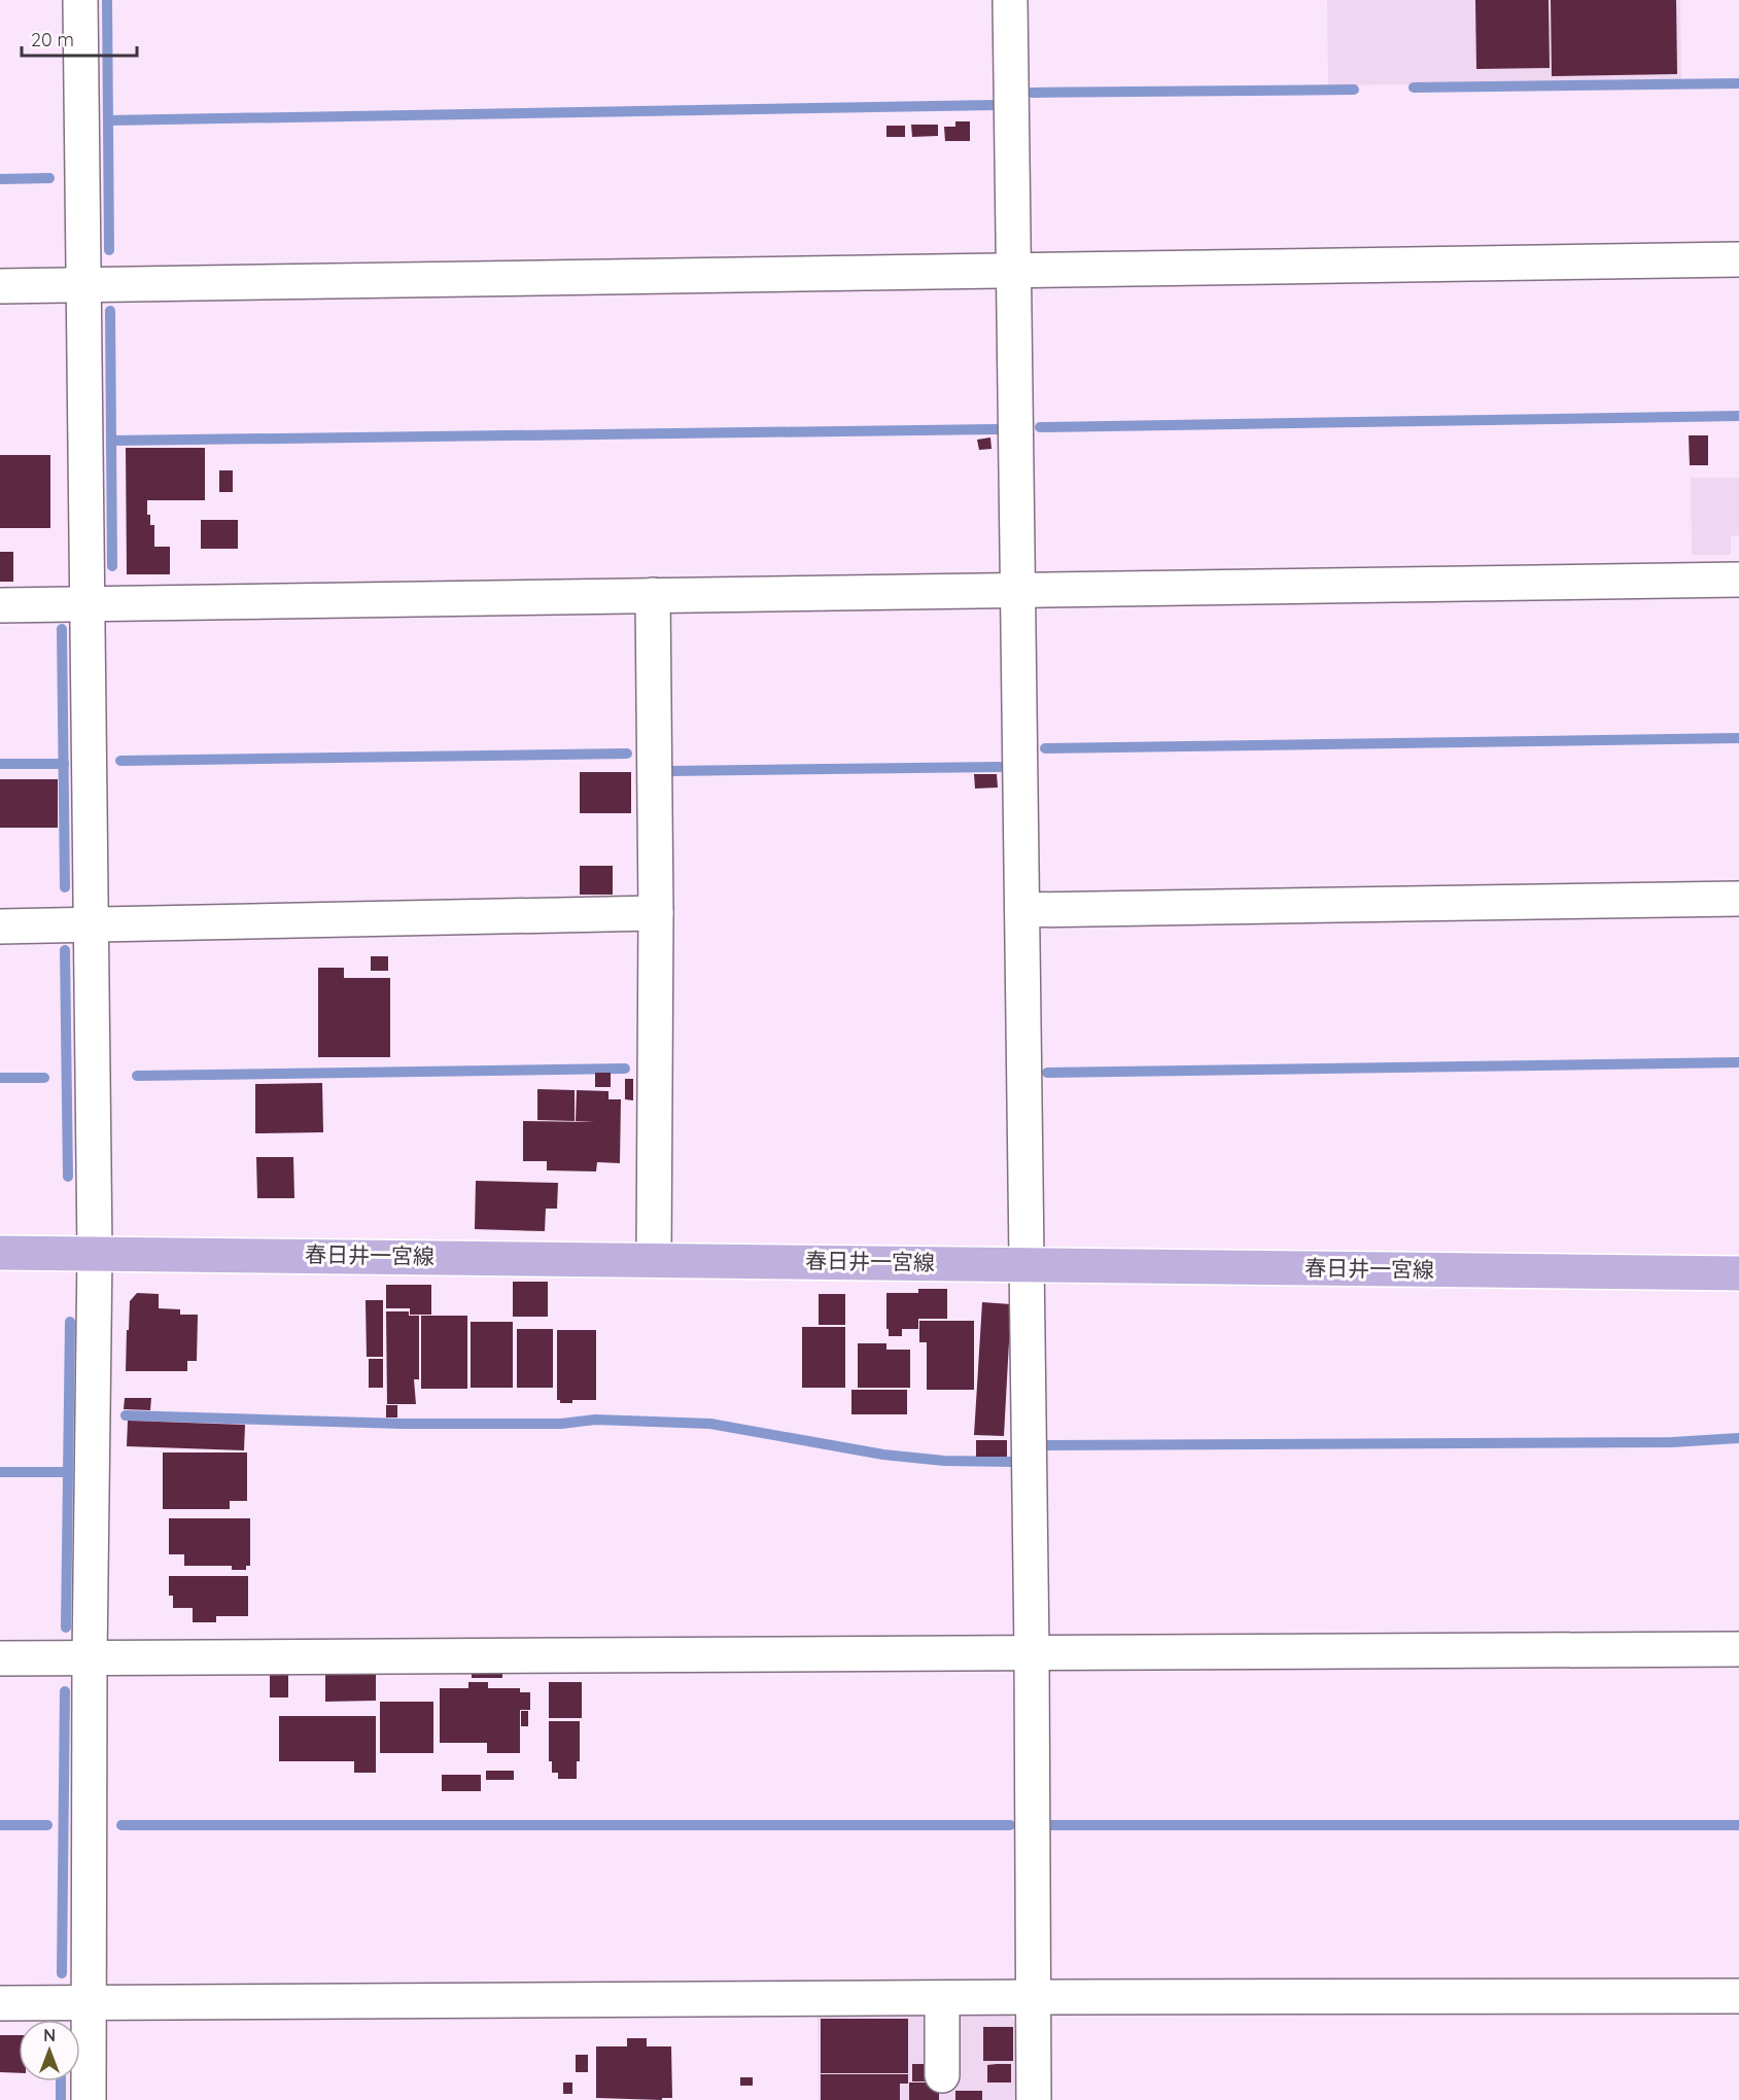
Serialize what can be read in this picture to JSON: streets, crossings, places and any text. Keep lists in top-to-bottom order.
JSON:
{
  "streets": {
    "main road": ["春日井一宮線"]
  },
  "scale_bar": "20 m",
  "north": "top"
}
